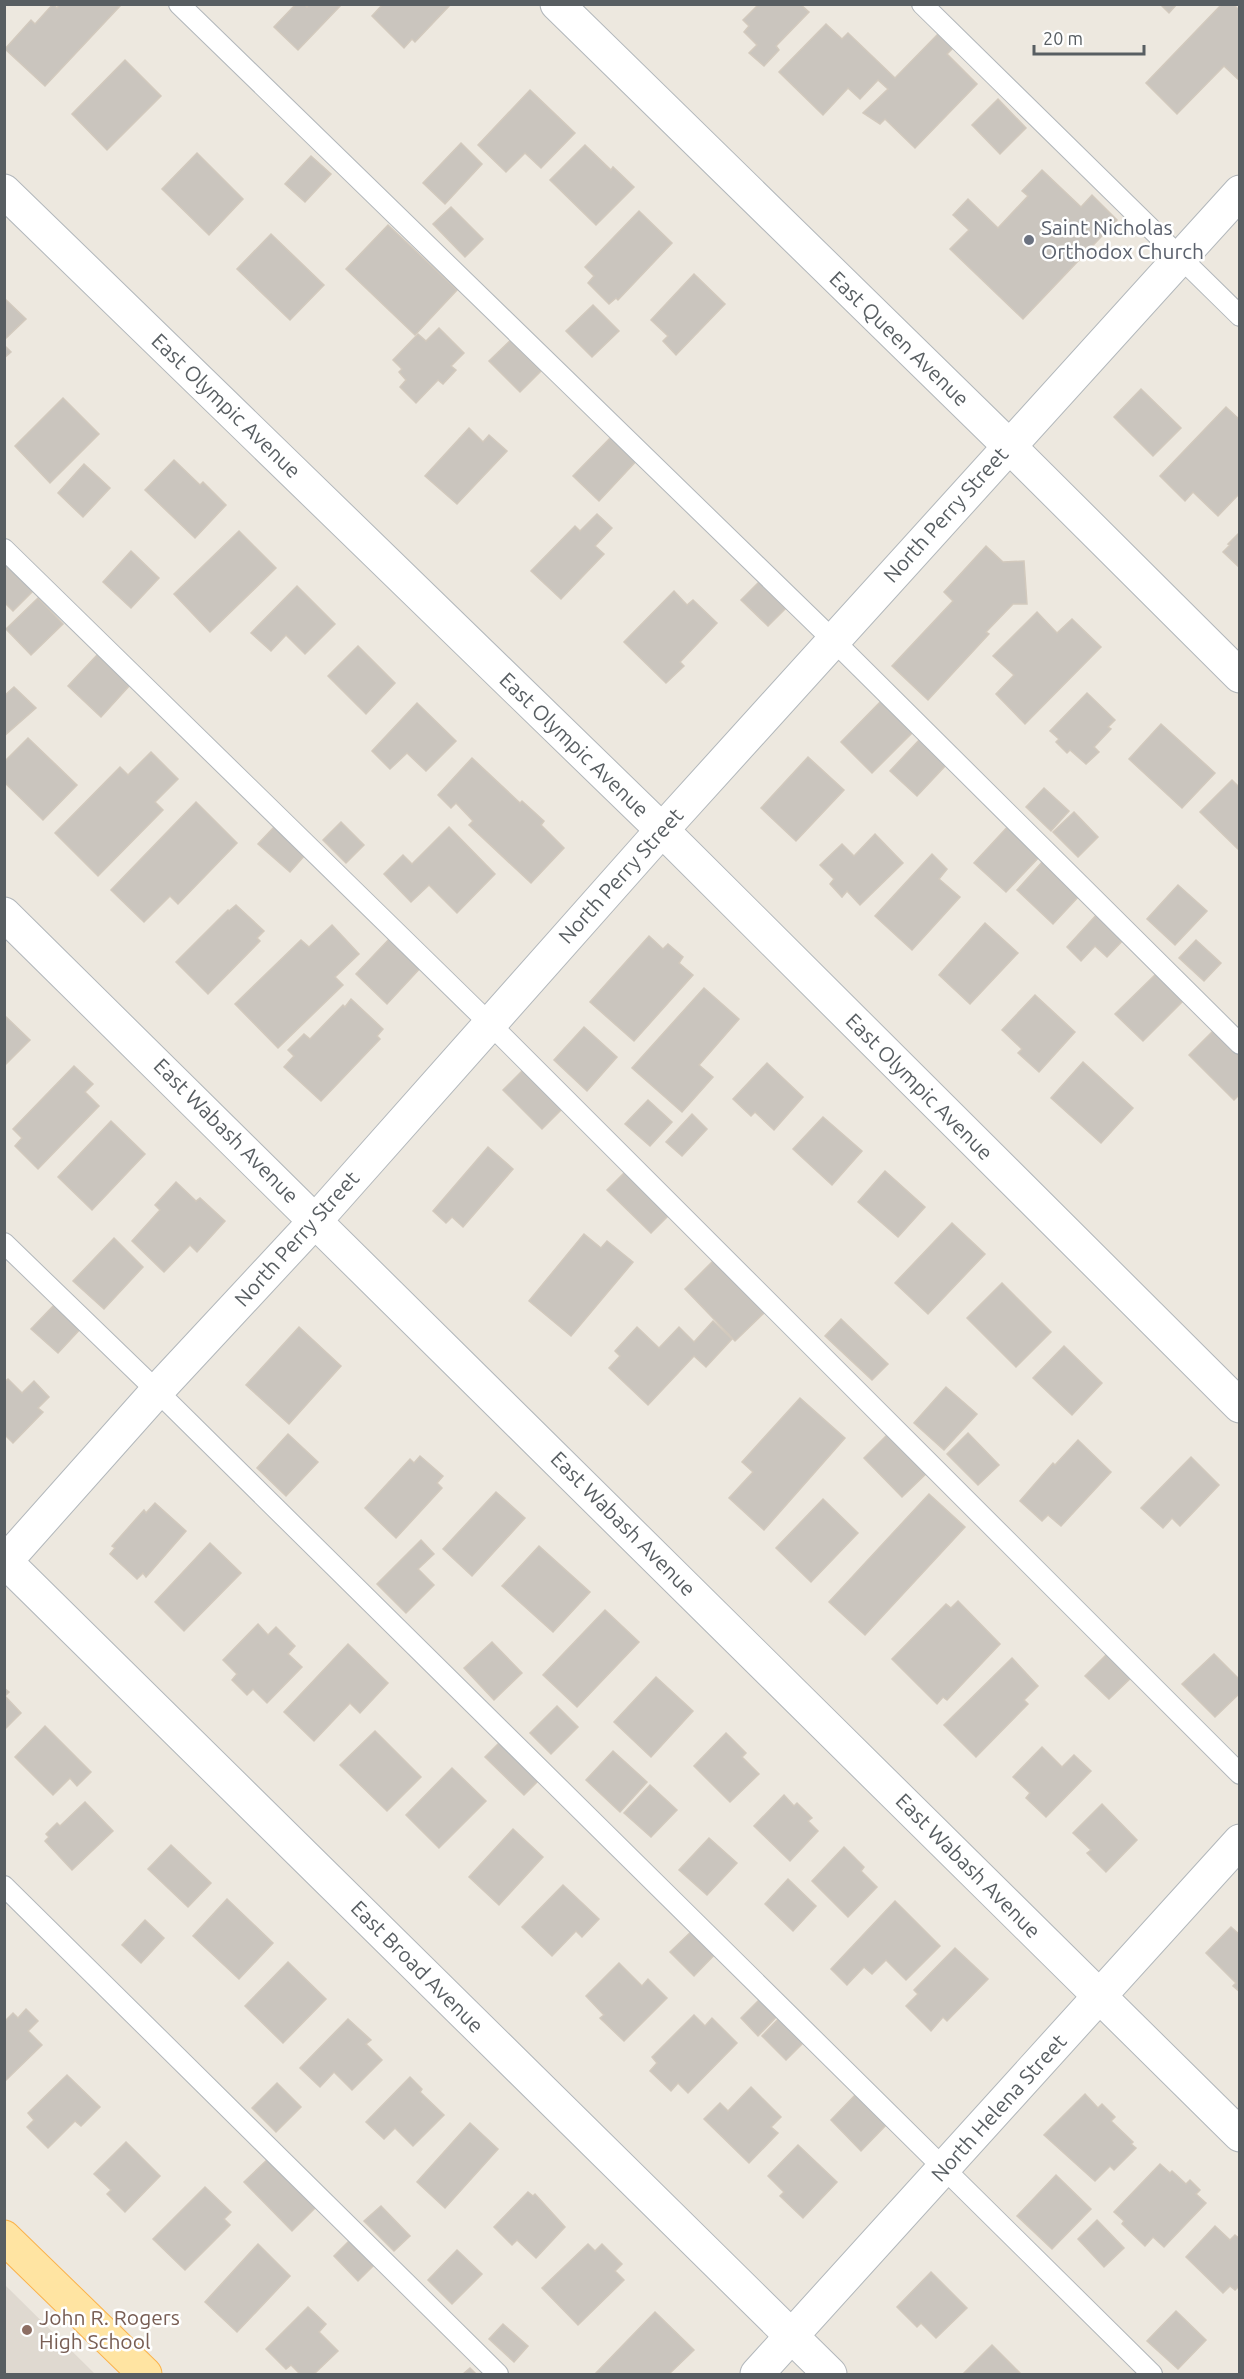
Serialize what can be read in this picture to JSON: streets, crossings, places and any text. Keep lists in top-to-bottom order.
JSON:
{
  "streets": {
    "street": [
      "East Queen Avenue",
      "East Olympic Avenue",
      "North Perry Street",
      "East Wabash Avenue",
      "East Broad Avenue",
      "North Helena Street"
    ]
  },
  "crossings": [
    ["East Queen Avenue", "North Perry Street"],
    ["East Olympic Avenue", "North Perry Street"],
    ["North Perry Street", "East Wabash Avenue"],
    ["North Perry Street", "East Broad Avenue"],
    ["East Wabash Avenue", "North Helena Street"],
    ["East Broad Avenue", "North Helena Street"]
  ],
  "places": ["Saint Nicholas Orthodox Church", "John R. Rogers High School"],
  "scale_bar": "20 m"
}
